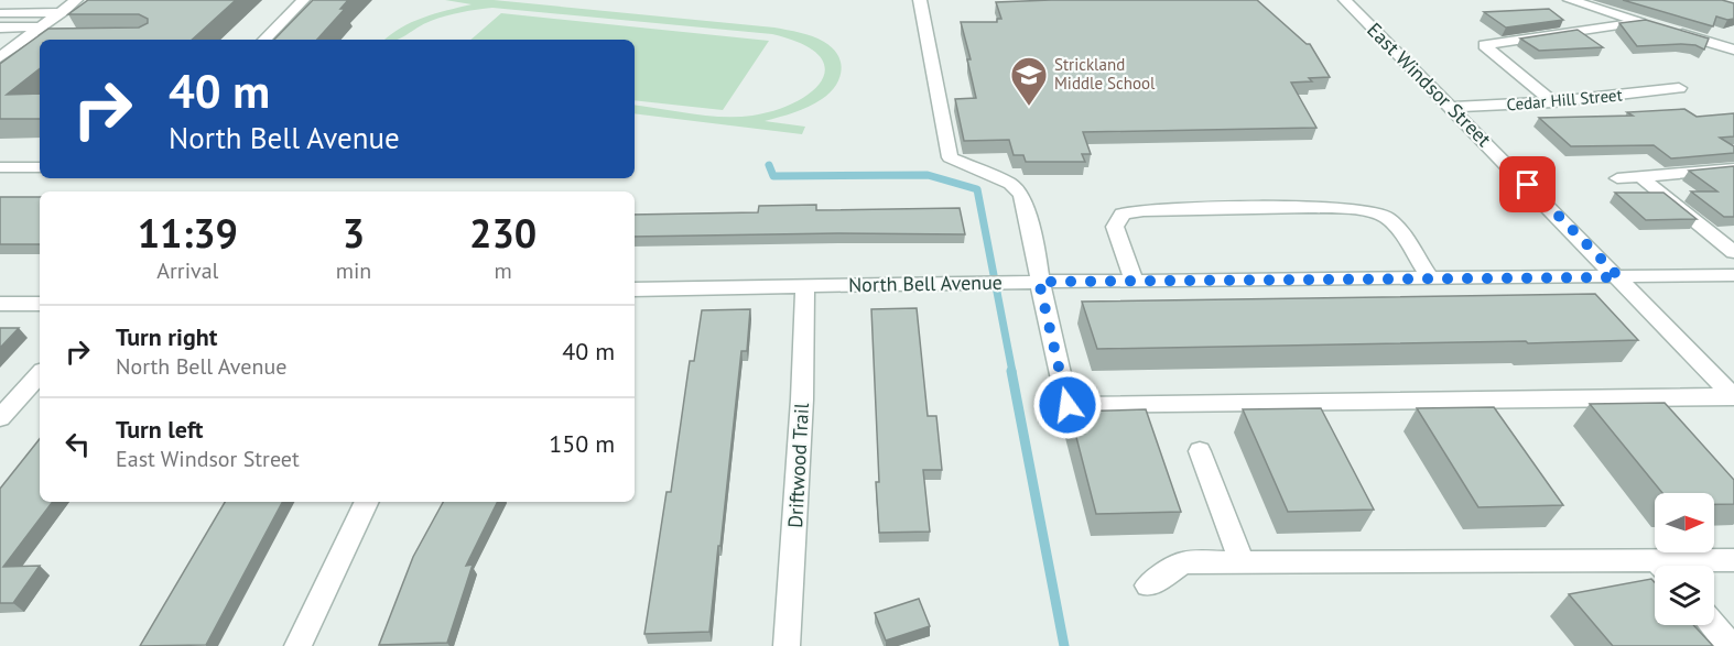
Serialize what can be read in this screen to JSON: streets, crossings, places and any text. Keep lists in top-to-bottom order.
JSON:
{
  "streets": {
    "street": [
      "East Windsor Street",
      "Cedar Hill Street",
      "North Bell Avenue",
      "Driftwood Trail"
    ]
  },
  "crossings": [
    ["East Windsor Street", "Cedar Hill Street"],
    ["East Windsor Street", "North Bell Avenue"],
    ["North Bell Avenue", "Driftwood Trail"]
  ],
  "places": {
    "school or university": ["Strickland Middle School"]
  },
  "north": "right",
  "page": {
    "turn": ["40 m", "North Bell Avenue"],
    "eta": [
      "11:39",
      "Arrival",
      "3",
      "min",
      "230",
      "m"
    ],
    "list": [
      {
        "name": "Turn right",
        "note": "North Bell Avenue",
        "value": "40 m"
      },
      {
        "name": "Turn left",
        "note": "East Windsor Street",
        "value": "150 m"
      }
    ]
  }
}
